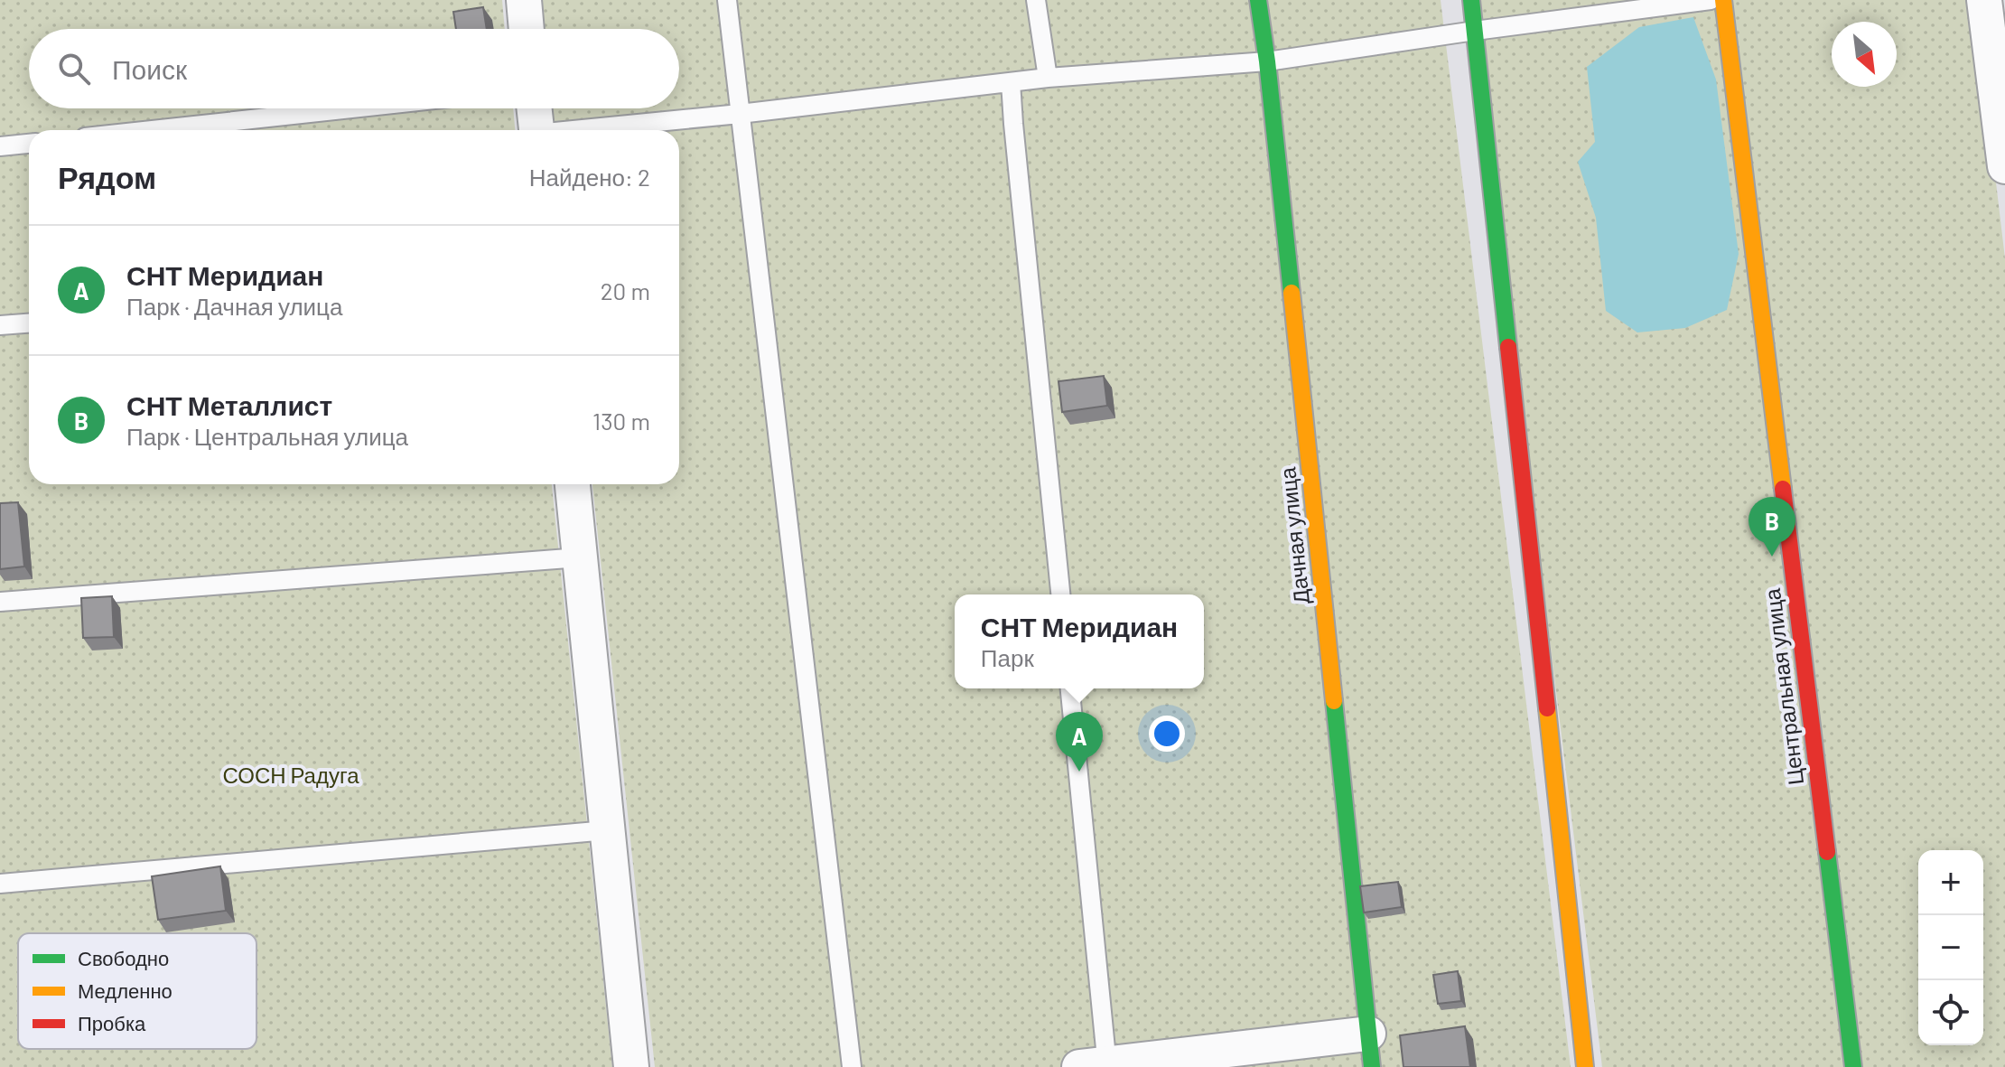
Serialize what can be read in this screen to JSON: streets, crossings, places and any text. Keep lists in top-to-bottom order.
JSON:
{
  "streets": {
    "street": ["Дачная улица", "Центральная улица"]
  },
  "parks": ["СОСН Радуга"],
  "legend": ["Свободно", "Медленно", "Пробка"],
  "north": "bottom right",
  "page": {
    "search": "Поиск",
    "heading": ["Рядом", "Найдено: 2"],
    "list": [
      {
        "mark": "A",
        "name": "СНТ Меридиан",
        "note": "Парк · Дачная улица",
        "value": "20 m"
      },
      {
        "mark": "B",
        "name": "СНТ Металлист",
        "note": "Парк · Центральная улица",
        "value": "130 m"
      }
    ],
    "pins": ["B", "A"],
    "popup": ["СНТ Меридиан", "Парк"],
    "map_buttons": ["+", "−"]
  }
}
